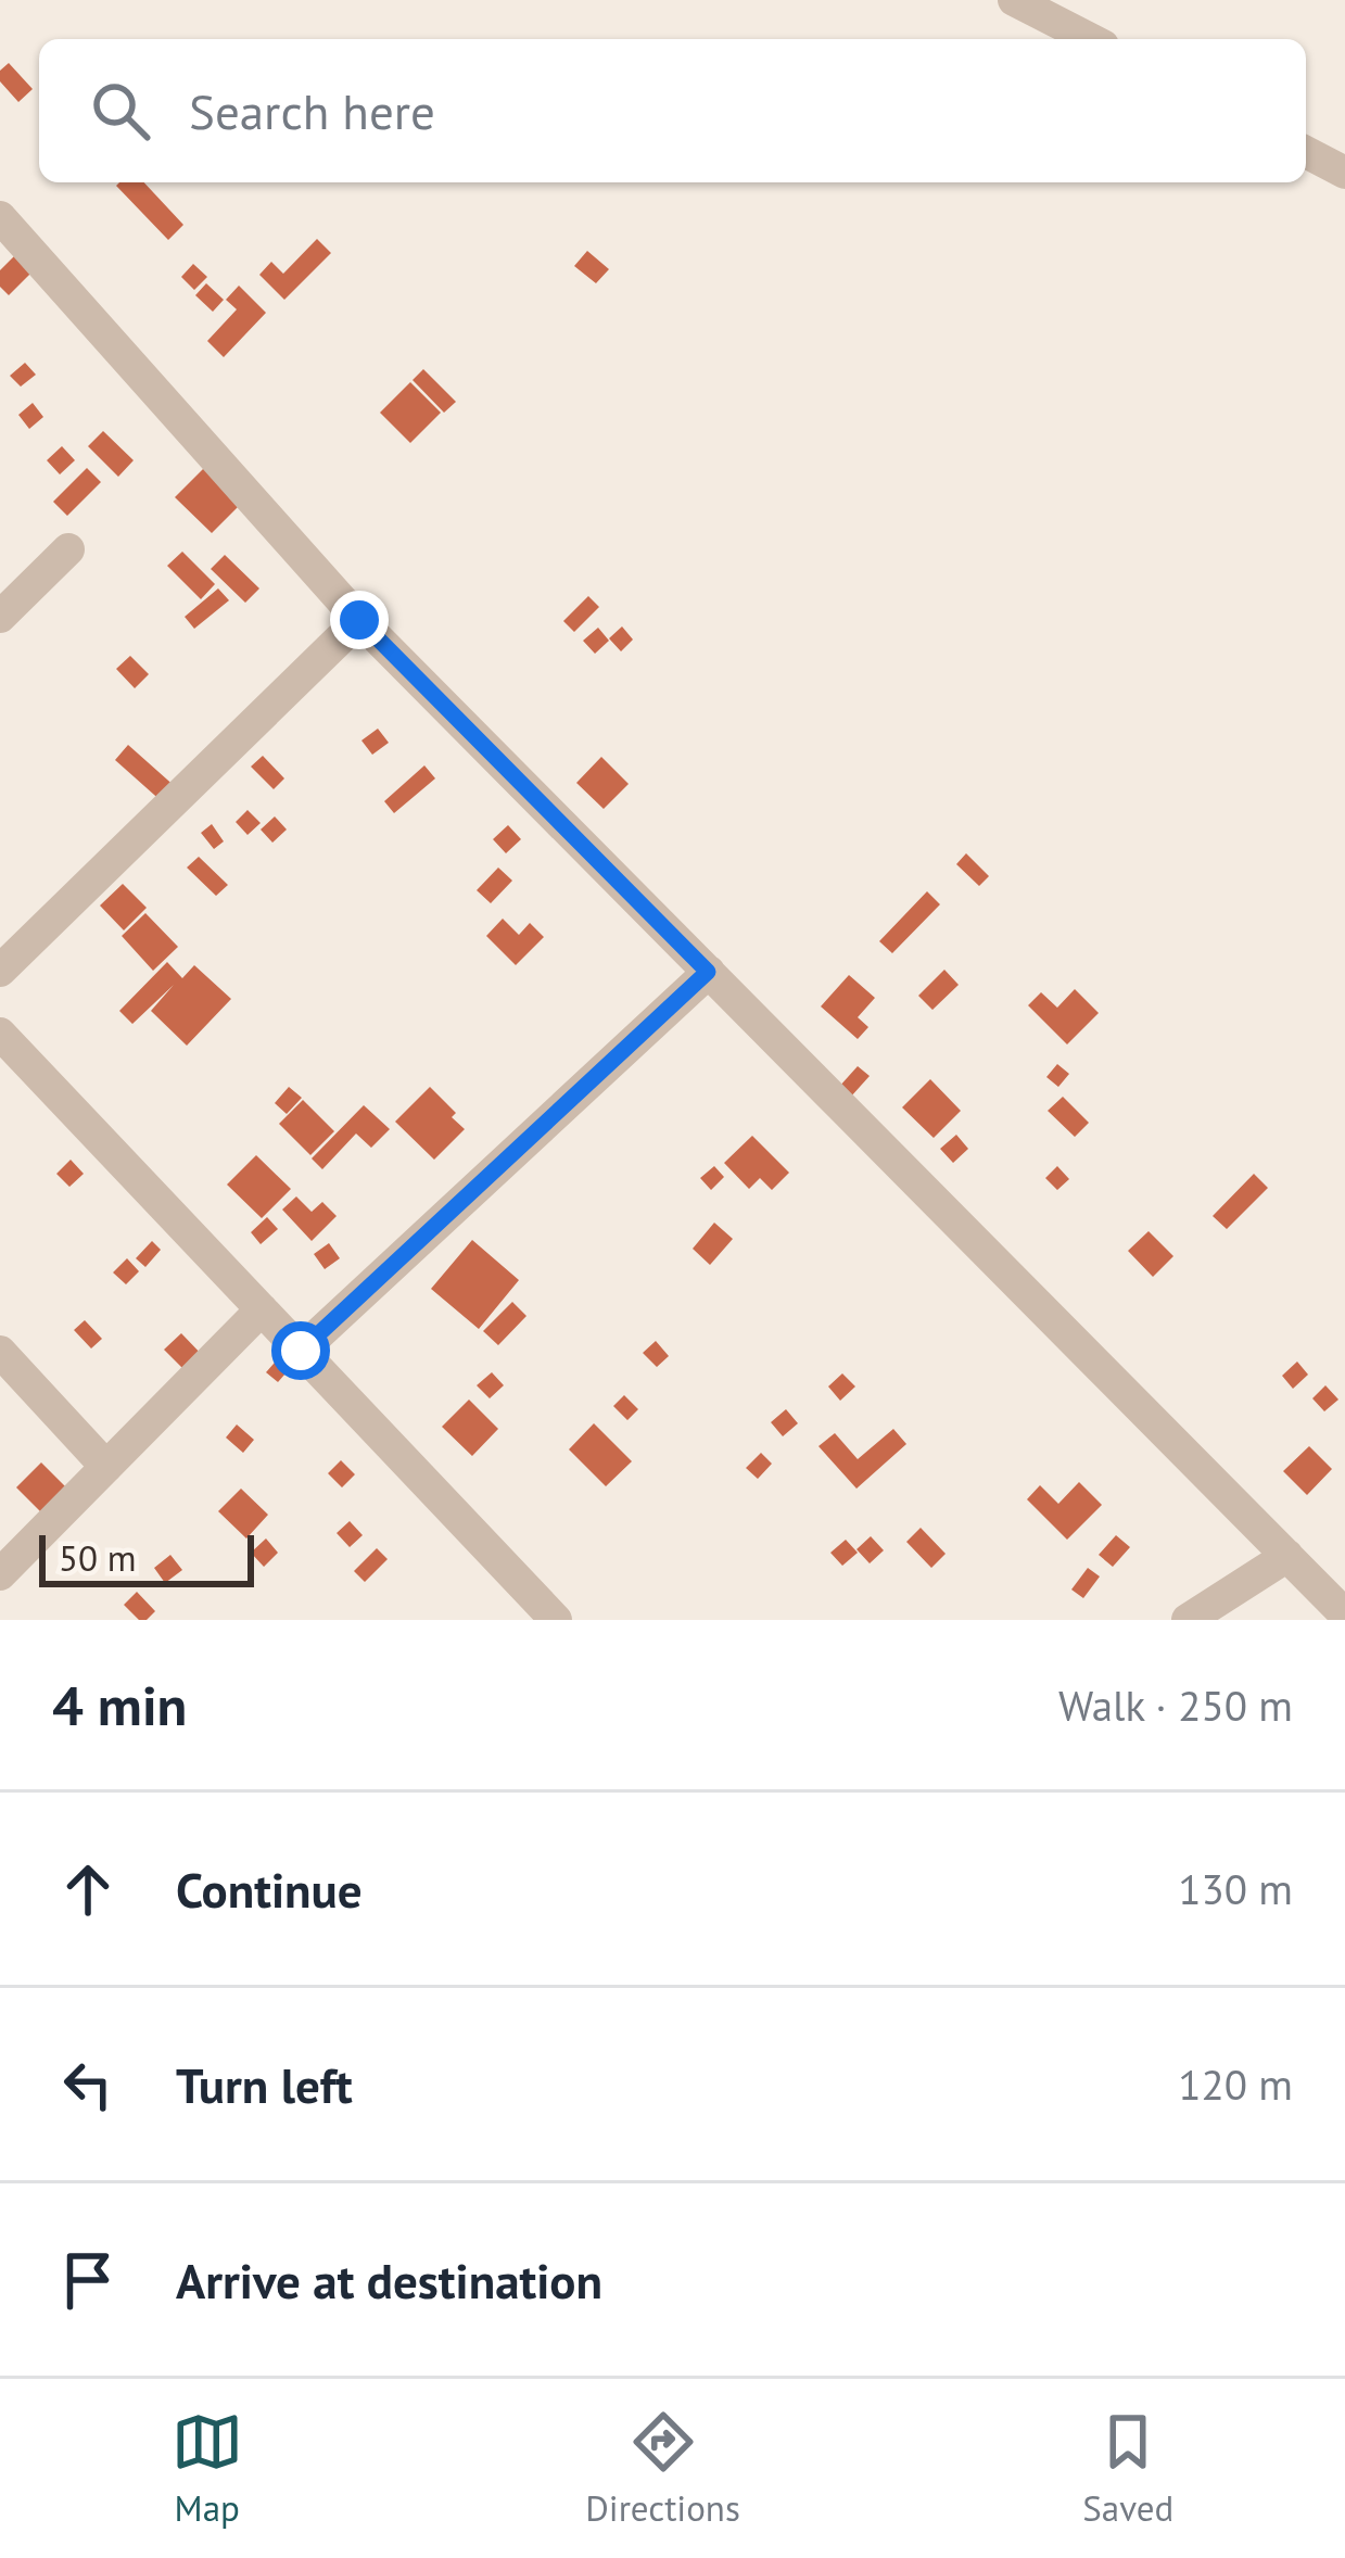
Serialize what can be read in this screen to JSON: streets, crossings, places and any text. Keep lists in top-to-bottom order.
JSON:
{
  "scale_bar": "50 m",
  "page": {
    "search": "Search here",
    "scale": "50 m",
    "heading": ["4 min", "Walk · 250 m"],
    "list": [
      ["Continue", "130 m"],
      ["Turn left", "120 m"],
      "Arrive at destination"
    ],
    "nav": ["Map", "Directions", "Saved"]
  }
}
